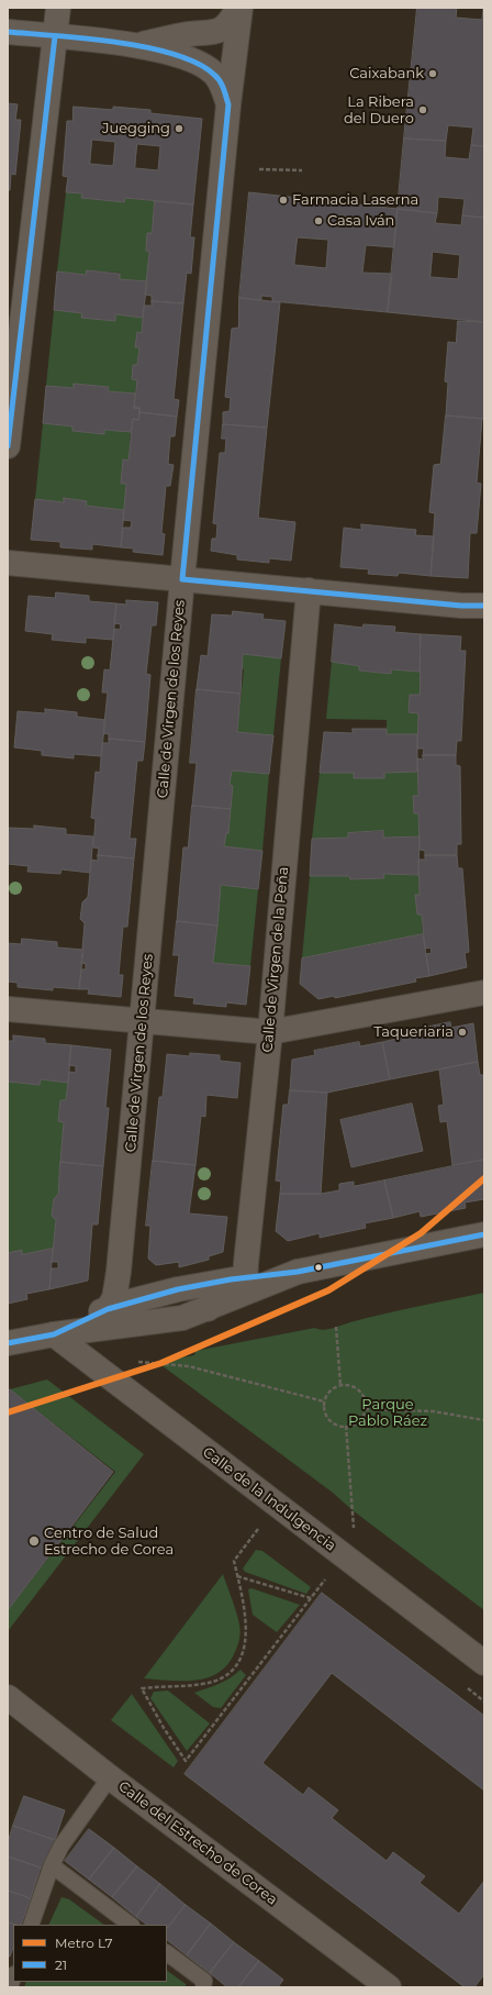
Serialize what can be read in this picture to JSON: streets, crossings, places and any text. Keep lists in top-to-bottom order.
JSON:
{
  "streets": {
    "street": [
      "Calle de Virgen de los Reyes",
      "Calle de Virgen de la Peña",
      "Calle de la Indulgencia",
      "Calle del Estrecho de Corea"
    ]
  },
  "parks": ["Parque Pablo Ráez"],
  "places": [
    "Caixabank",
    "La Ribera del Duero",
    "Juegging",
    "Farmacia Laserna",
    "Casa Iván",
    "Taqueriaria",
    "Centro de Salud Estrecho de Corea"
  ],
  "lines": ["transit line 21", "metro line L7"],
  "legend": ["Metro L7", "21"]
}
